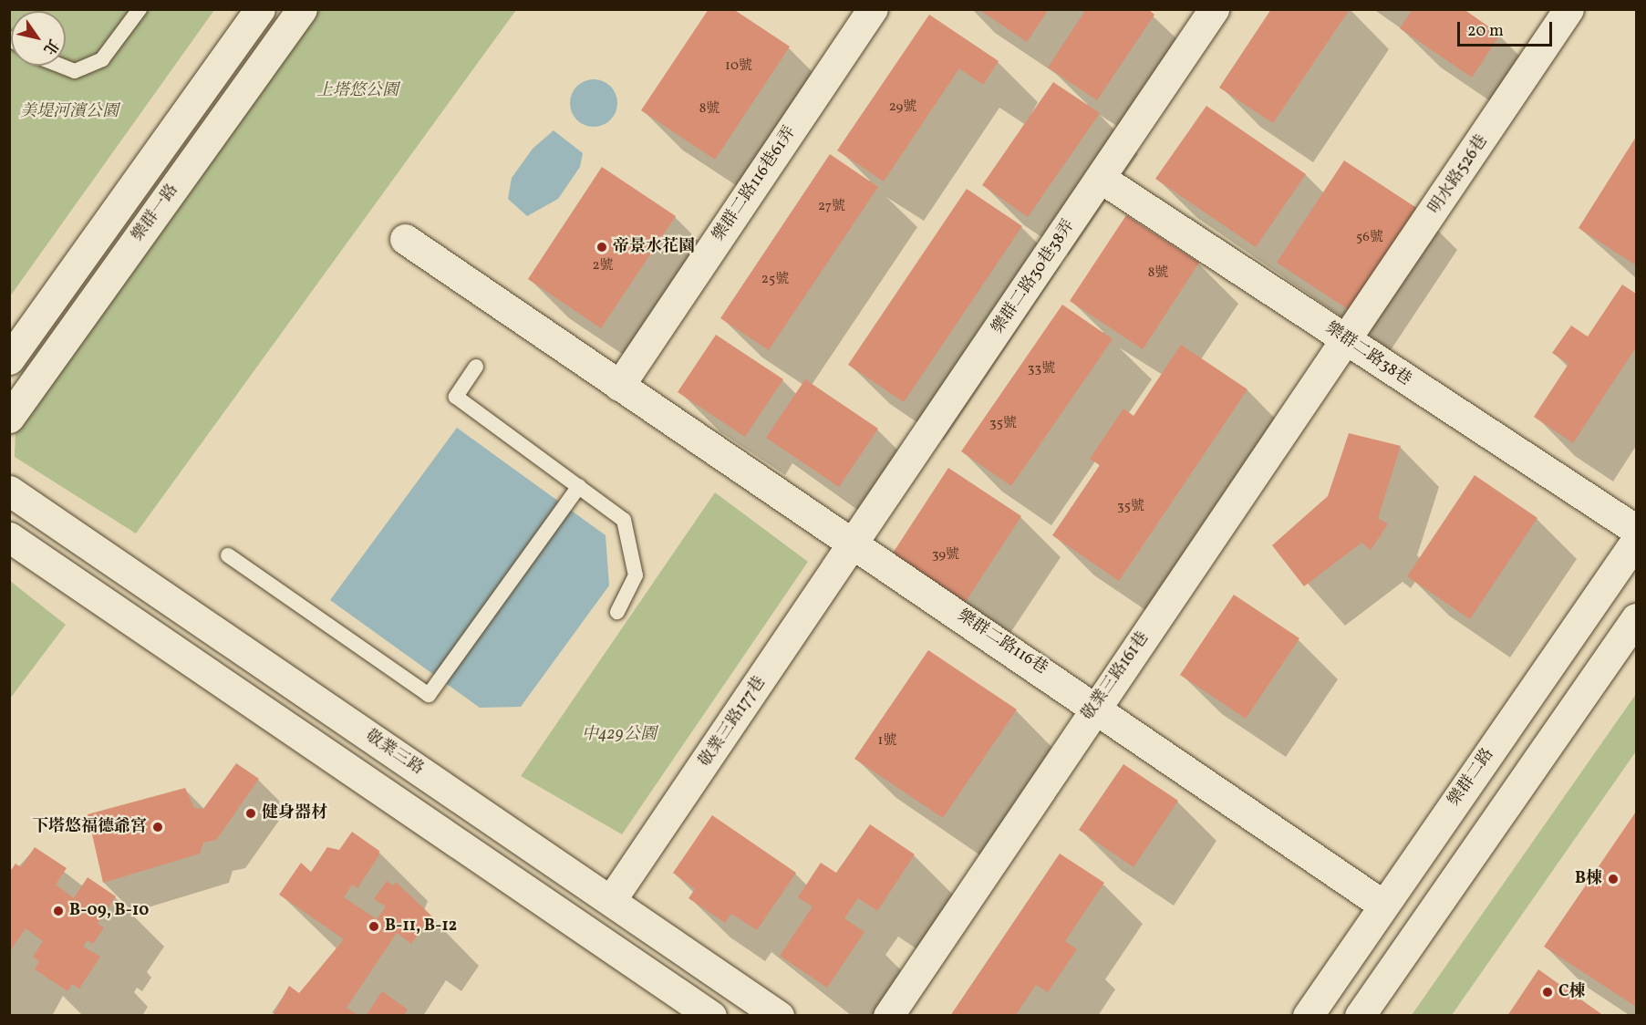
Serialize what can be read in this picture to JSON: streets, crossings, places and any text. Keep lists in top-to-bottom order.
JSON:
{
  "streets": {
    "street": [
      "明水路526巷",
      "樂群二路116巷61弄",
      "樂群一路",
      "樂群二路30巷38弄",
      "樂群二路38巷",
      "樂群二路116巷",
      "敬業三路161巷",
      "敬業三路177巷",
      "敬業三路",
      "樂群二路"
    ]
  },
  "crossings": [
    ["明水路526巷", "樂群二路38巷"],
    ["明水路526巷", "敬業三路161巷"],
    ["樂群二路116巷61弄", "樂群二路116巷"],
    ["樂群二路30巷38弄", "樂群二路38巷"],
    ["樂群二路30巷38弄", "樂群二路116巷"],
    ["樂群二路30巷38弄", "敬業三路177巷"],
    ["樂群二路38巷", "敬業三路161巷"],
    ["樂群二路116巷", "敬業三路161巷"],
    ["樂群二路116巷", "敬業三路177巷"],
    ["樂群二路116巷", "樂群二路"],
    ["敬業三路177巷", "敬業三路"]
  ],
  "parks": ["上塔悠公園", "美堤河濱公園", "中429公園"],
  "places": [
    "帝景水花園",
    "健身器材",
    "下塔悠福德爺宮",
    "B棟",
    "B-09, B-10",
    "B-11, B-12",
    "C棟"
  ],
  "house_numbers": [
    "10號",
    "29號",
    "8號",
    "27號",
    "56號",
    "2號",
    "8號",
    "25號",
    "33號",
    "35號",
    "35號",
    "39號",
    "1號"
  ],
  "scale_bar": "20 m",
  "north": "bottom right"
}
